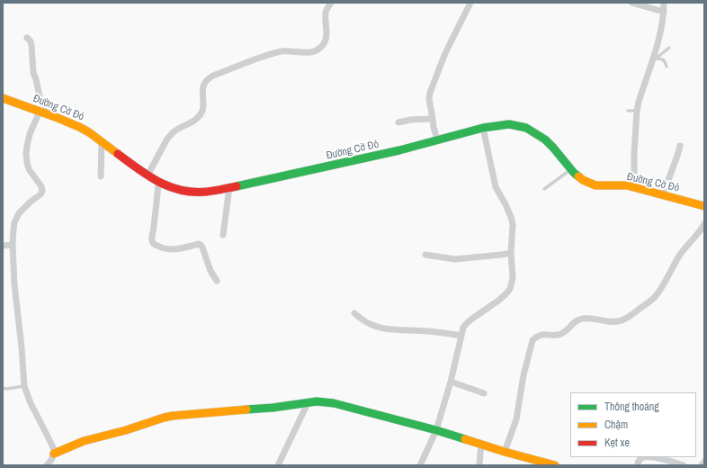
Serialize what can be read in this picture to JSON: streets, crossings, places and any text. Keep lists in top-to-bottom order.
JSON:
{
  "streets": {
    "main road": ["Đường Cờ Đỏ"]
  },
  "legend": ["Thông thoáng", "Chậm", "Kẹt xe"]
}
